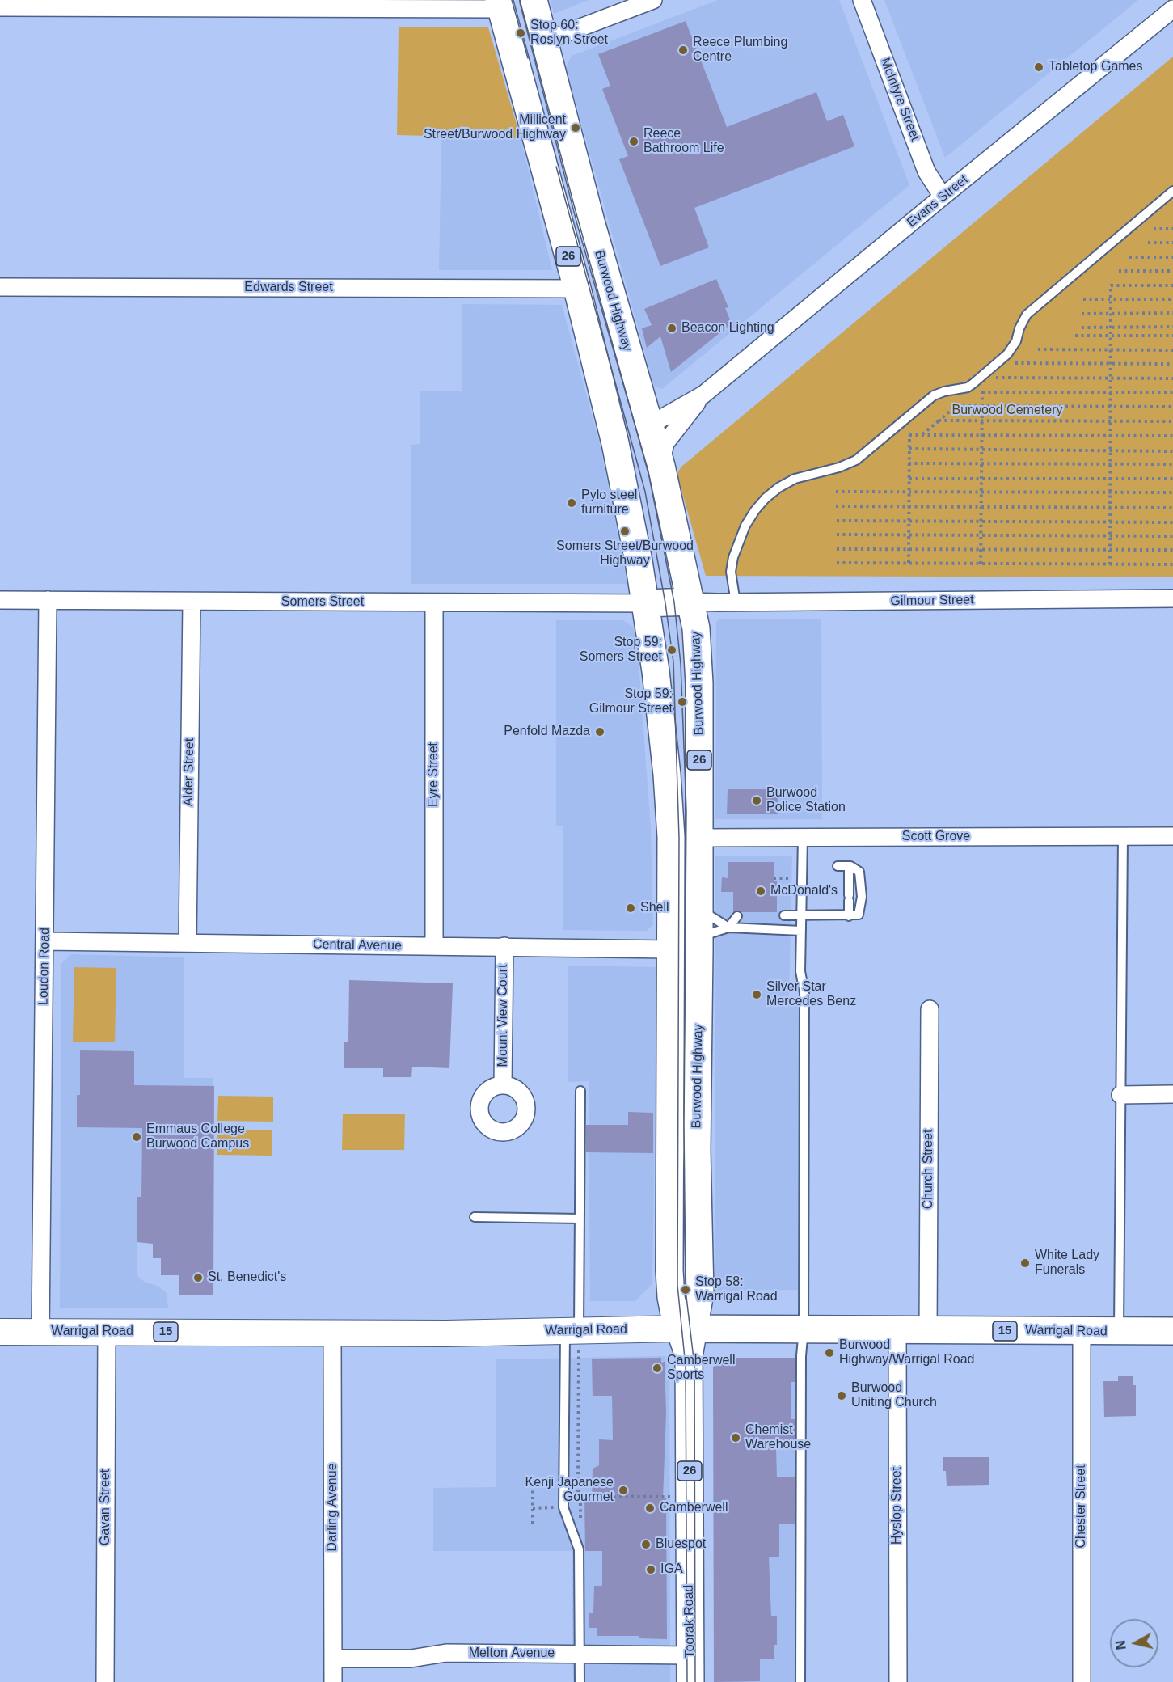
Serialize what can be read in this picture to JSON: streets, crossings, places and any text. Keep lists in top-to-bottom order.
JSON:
{
  "streets": {
    "highway": [
      "26",
      "Burwood Highway",
      "Warrigal Road",
      "15",
      "Toorak Road"
    ],
    "street": [
      "McIntyre Street",
      "Evans Street",
      "Edwards Street",
      "Gilmour Street",
      "Somers Street",
      "Alder Street",
      "Eyre Street",
      "Scott Grove",
      "Central Avenue",
      "Loudon Road",
      "Mount View Court",
      "Church Street",
      "Hyslop Street",
      "Chester Street",
      "Gavan Street",
      "Darling Avenue",
      "Melton Avenue"
    ]
  },
  "crossings": [
    ["McIntyre Street", "Evans Street"],
    ["Evans Street", "Burwood Highway"],
    ["Edwards Street", "Burwood Highway"],
    ["Burwood Highway", "Gilmour Street"],
    ["Burwood Highway", "Somers Street"],
    ["Burwood Highway", "Scott Grove"],
    ["Burwood Highway", "Central Avenue"],
    ["Burwood Highway", "Warrigal Road"],
    ["Burwood Highway", "Toorak Road"],
    ["Somers Street", "Alder Street"],
    ["Somers Street", "Eyre Street"],
    ["Somers Street", "Loudon Road"],
    ["Alder Street", "Central Avenue"],
    ["Eyre Street", "Central Avenue"],
    ["Central Avenue", "Loudon Road"],
    ["Central Avenue", "Mount View Court"],
    ["Loudon Road", "Warrigal Road"],
    ["Church Street", "Warrigal Road"],
    ["Warrigal Road", "Hyslop Street"],
    ["Warrigal Road", "Chester Street"],
    ["Warrigal Road", "Gavan Street"],
    ["Warrigal Road", "Darling Avenue"],
    ["Warrigal Road", "Toorak Road"],
    ["Darling Avenue", "Melton Avenue"],
    ["Toorak Road", "Melton Avenue"]
  ],
  "parks": ["Burwood Cemetery"],
  "places": [
    "Stop 60: Roslyn Street",
    "Reece Plumbing Centre",
    "Tabletop Games",
    "Millicent Street/Burwood Highway",
    "Reece Bathroom Life",
    "Beacon Lighting",
    "Pylo steel furniture",
    "Somers Street/Burwood Highway",
    "Stop 59: Somers Street",
    "Stop 59: Gilmour Street",
    "Penfold Mazda",
    "Burwood Police Station",
    "McDonald's",
    "Shell",
    "Silver Star Mercedes Benz",
    "Emmaus College Burwood Campus",
    "White Lady Funerals",
    "St. Benedict's",
    "Stop 58: Warrigal Road",
    "Burwood Highway/Warrigal Road",
    "Camberwell Sports",
    "Burwood Uniting Church",
    "Chemist Warehouse",
    "Kenji Japanese Gourmet",
    "Camberwell",
    "Bluespot",
    "IGA"
  ],
  "north": "left"
}
